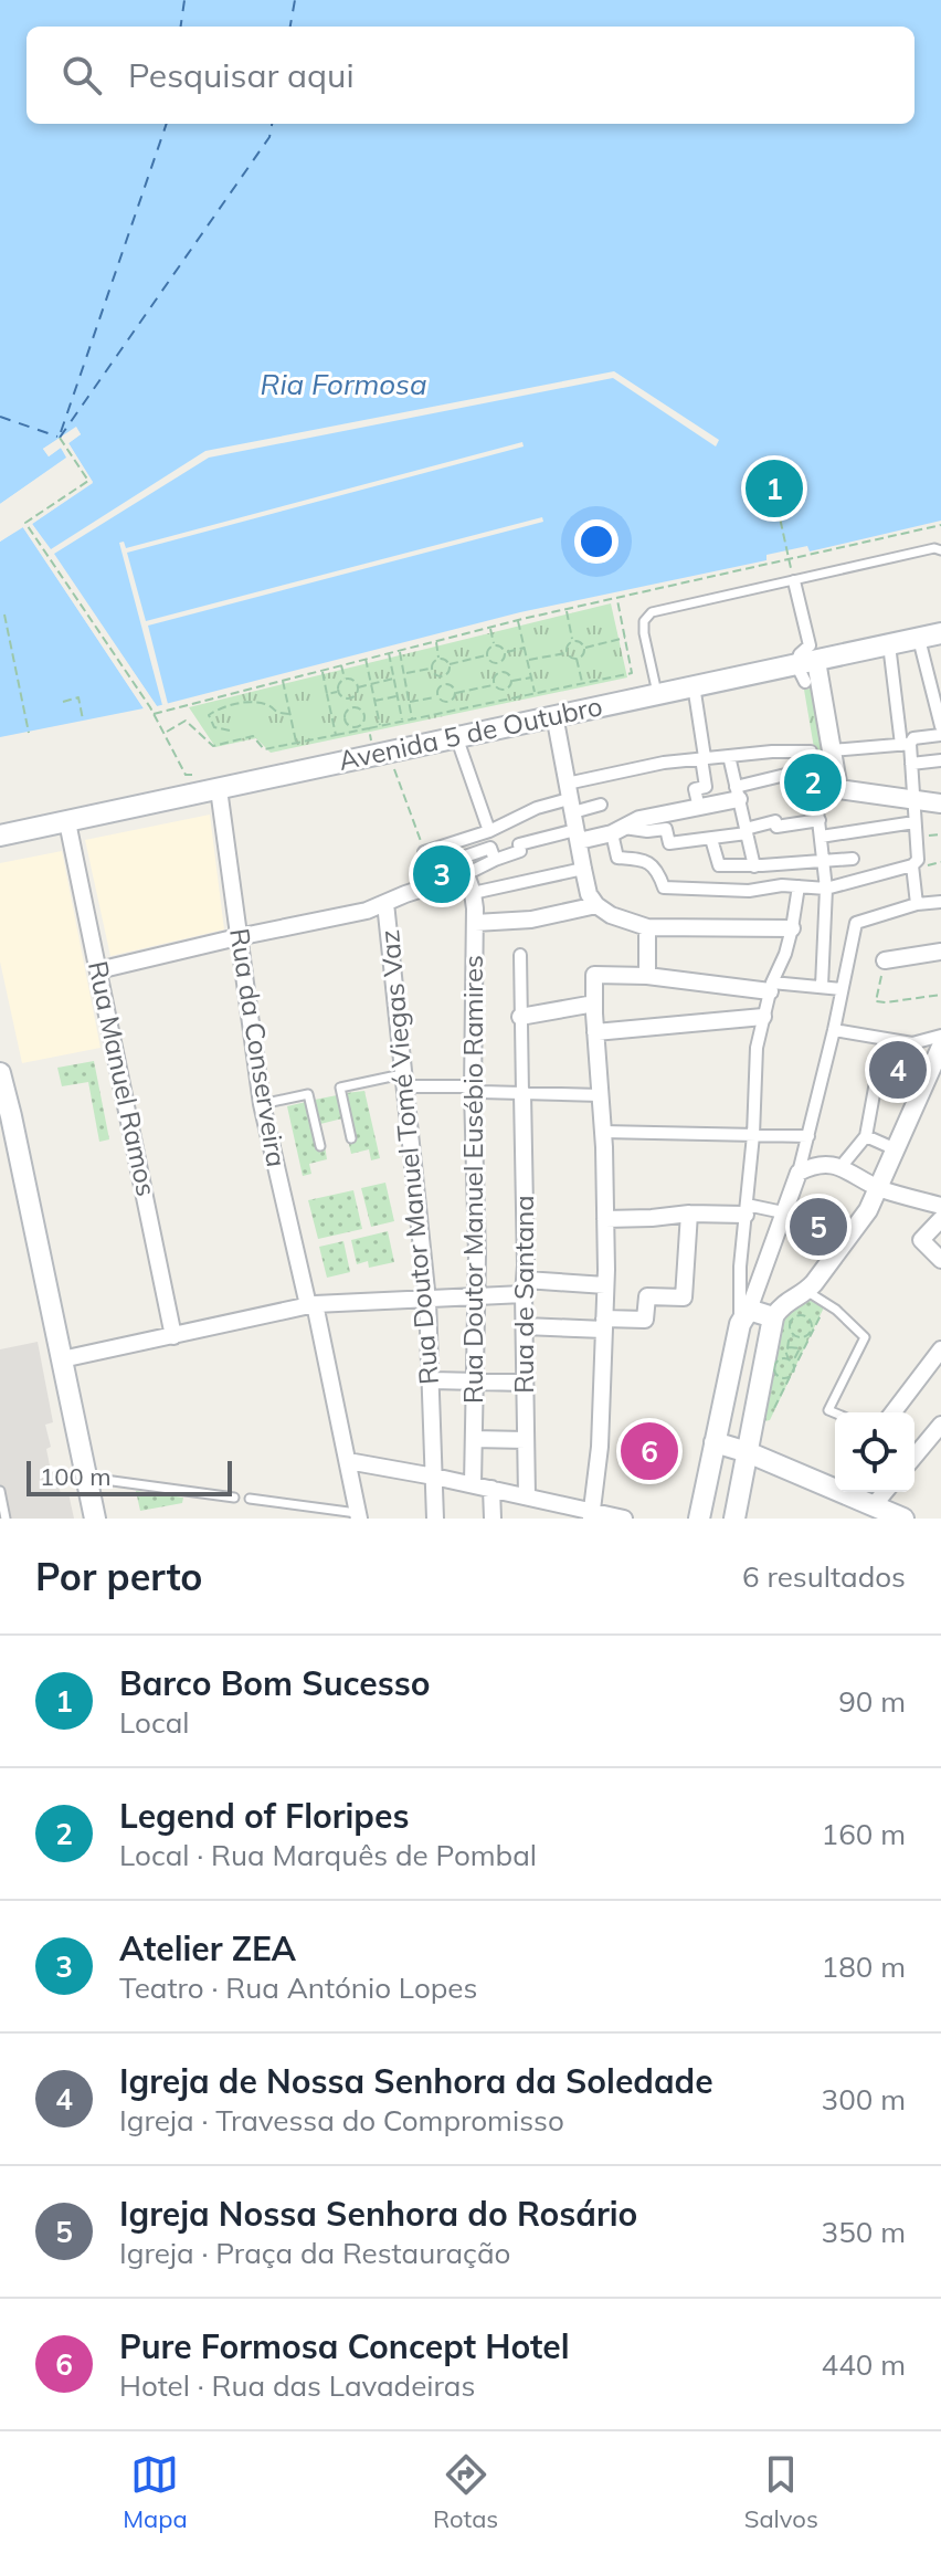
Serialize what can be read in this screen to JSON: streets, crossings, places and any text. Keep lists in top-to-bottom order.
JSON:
{
  "streets": {
    "main road": ["Avenida 5 de Outubro"],
    "street": [
      "Rua da Conserveira",
      "Rua Manuel Ramos",
      "Rua Doutor Manuel Tomé Viegas Vaz",
      "Rua Doutor Manuel Eusébio Ramires",
      "Rua de Santana"
    ]
  },
  "crossings": [
    ["Avenida 5 de Outubro", "Rua da Conserveira"],
    ["Avenida 5 de Outubro", "Rua Manuel Ramos"]
  ],
  "water": ["Ria Formosa"],
  "scale_bar": "100 m",
  "page": {
    "search": "Pesquisar aqui",
    "pins": [
      "1",
      "2",
      "3",
      "4",
      "5",
      "6"
    ],
    "scale": "100 m",
    "heading": ["Por perto", "6 resultados"],
    "list": [
      {
        "mark": "1",
        "name": "Barco Bom Sucesso",
        "note": "Local",
        "value": "90 m"
      },
      {
        "mark": "2",
        "name": "Legend of Floripes",
        "note": "Local · Rua Marquês de Pombal",
        "value": "160 m"
      },
      {
        "mark": "3",
        "name": "Atelier ZEA",
        "note": "Teatro · Rua António Lopes",
        "value": "180 m"
      },
      {
        "mark": "4",
        "name": "Igreja de Nossa Senhora da Soledade",
        "note": "Igreja · Travessa do Compromisso",
        "value": "300 m"
      },
      {
        "mark": "5",
        "name": "Igreja Nossa Senhora do Rosário",
        "note": "Igreja · Praça da Restauração",
        "value": "350 m"
      },
      {
        "mark": "6",
        "name": "Pure Formosa Concept Hotel",
        "note": "Hotel · Rua das Lavadeiras",
        "value": "440 m"
      }
    ],
    "nav": ["Mapa", "Rotas", "Salvos"]
  }
}
